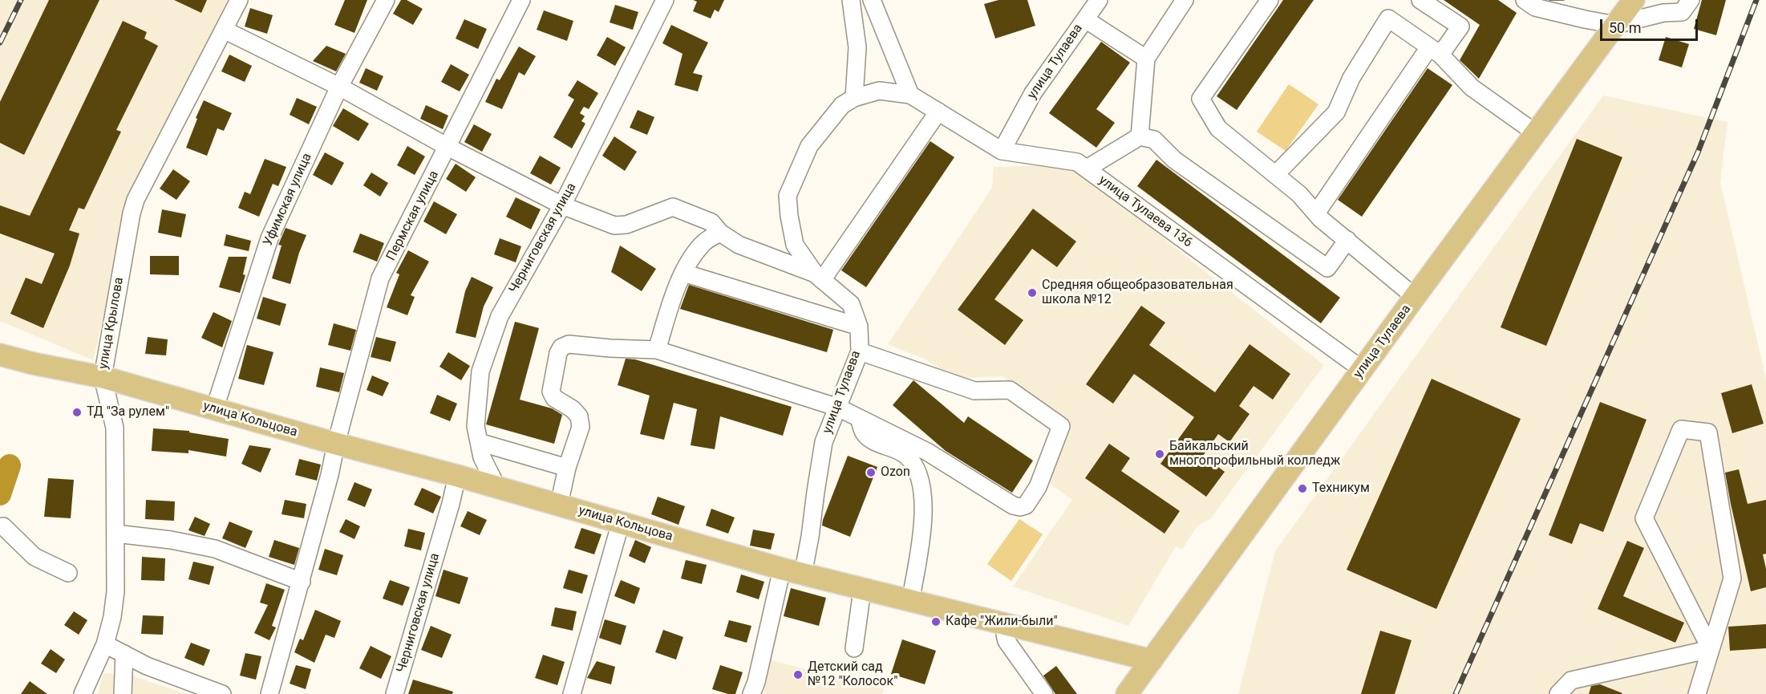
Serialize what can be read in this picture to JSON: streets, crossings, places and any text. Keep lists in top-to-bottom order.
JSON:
{
  "streets": {
    "main road": ["улица Тулаева", "улица Кольцова"],
    "street": [
      "Уфимская улица",
      "улица Тулаева 136",
      "Пермская улица",
      "Черниговская улица",
      "улица Крылова"
    ]
  },
  "crossings": [
    ["улица Тулаева", "улица Тулаева 136"],
    ["улица Тулаева", "улица Кольцова"],
    ["Уфимская улица", "улица Кольцова"],
    ["Пермская улица", "улица Кольцова"],
    ["Черниговская улица", "улица Кольцова"],
    ["улица Крылова", "улица Кольцова"]
  ],
  "places": [
    "Средняя общеобразовательная школа №12",
    "ТД \"За рулем\"",
    "Байкальский многопрофильный колледж",
    "Ozon",
    "Техникум",
    "Кафе \"Жили-были\"",
    "Детский сад №12 \"Колосок\""
  ],
  "scale_bar": "50 m"
}
